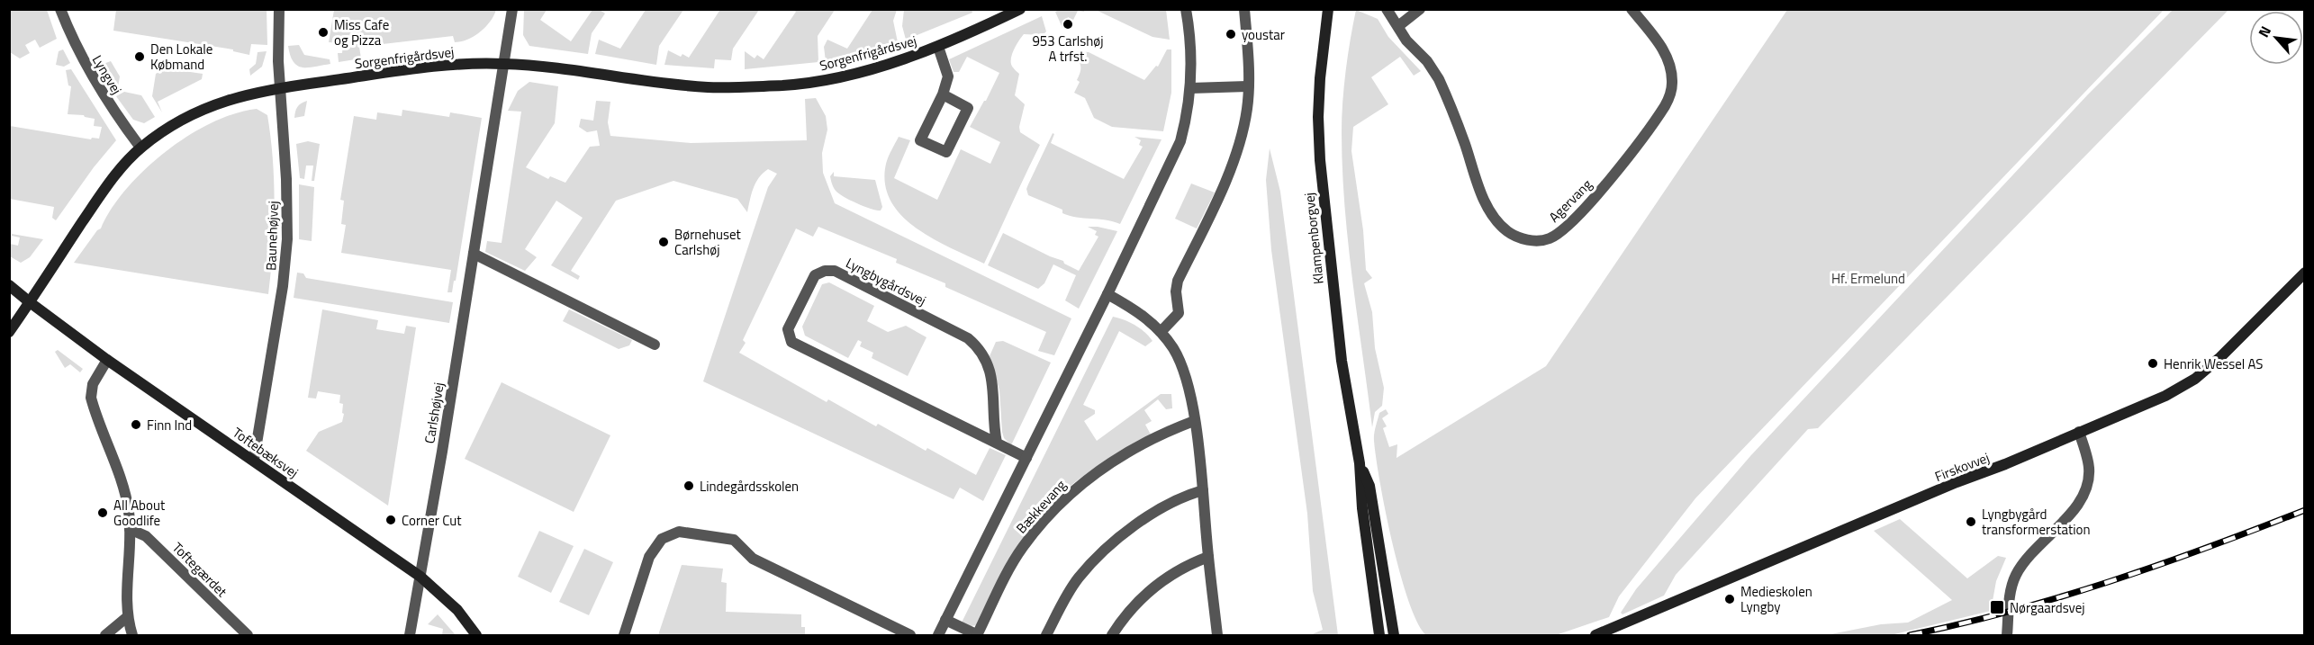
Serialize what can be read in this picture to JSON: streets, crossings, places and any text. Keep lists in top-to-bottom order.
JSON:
{
  "streets": {
    "street": [
      "Sorgenfrigårdsvej",
      "Lyngvej",
      "Agervang",
      "Baunehøjvej",
      "Klampenborgvej",
      "Lyngbygårdsvej",
      "Carlshøjvej",
      "Toftebæksvej",
      "Firskovvej",
      "Bækkevang",
      "Toftegærdet"
    ]
  },
  "crossings": [
    ["Sorgenfrigårdsvej", "Lyngvej"],
    ["Sorgenfrigårdsvej", "Baunehøjvej"],
    ["Sorgenfrigårdsvej", "Carlshøjvej"],
    ["Sorgenfrigårdsvej", "Toftebæksvej"],
    ["Baunehøjvej", "Toftebæksvej"],
    ["Carlshøjvej", "Toftebæksvej"]
  ],
  "parks": ["Hf. Ermelund"],
  "places": {
    "other": [
      "953 Carlshøj A trfst.",
      "Miss Cafe og Pizza",
      "youstar",
      "Den Lokale Købmand",
      "Børnehuset Carlshøj",
      "Henrik Wessel AS",
      "Finn Ind",
      "Lindegårdsskolen",
      "All About Goodlife",
      "Corner Cut",
      "Lyngbygård transformerstation",
      "Medieskolen Lyngby"
    ],
    "transit": ["Nørgaardsvej"]
  },
  "north": "top left"
}
